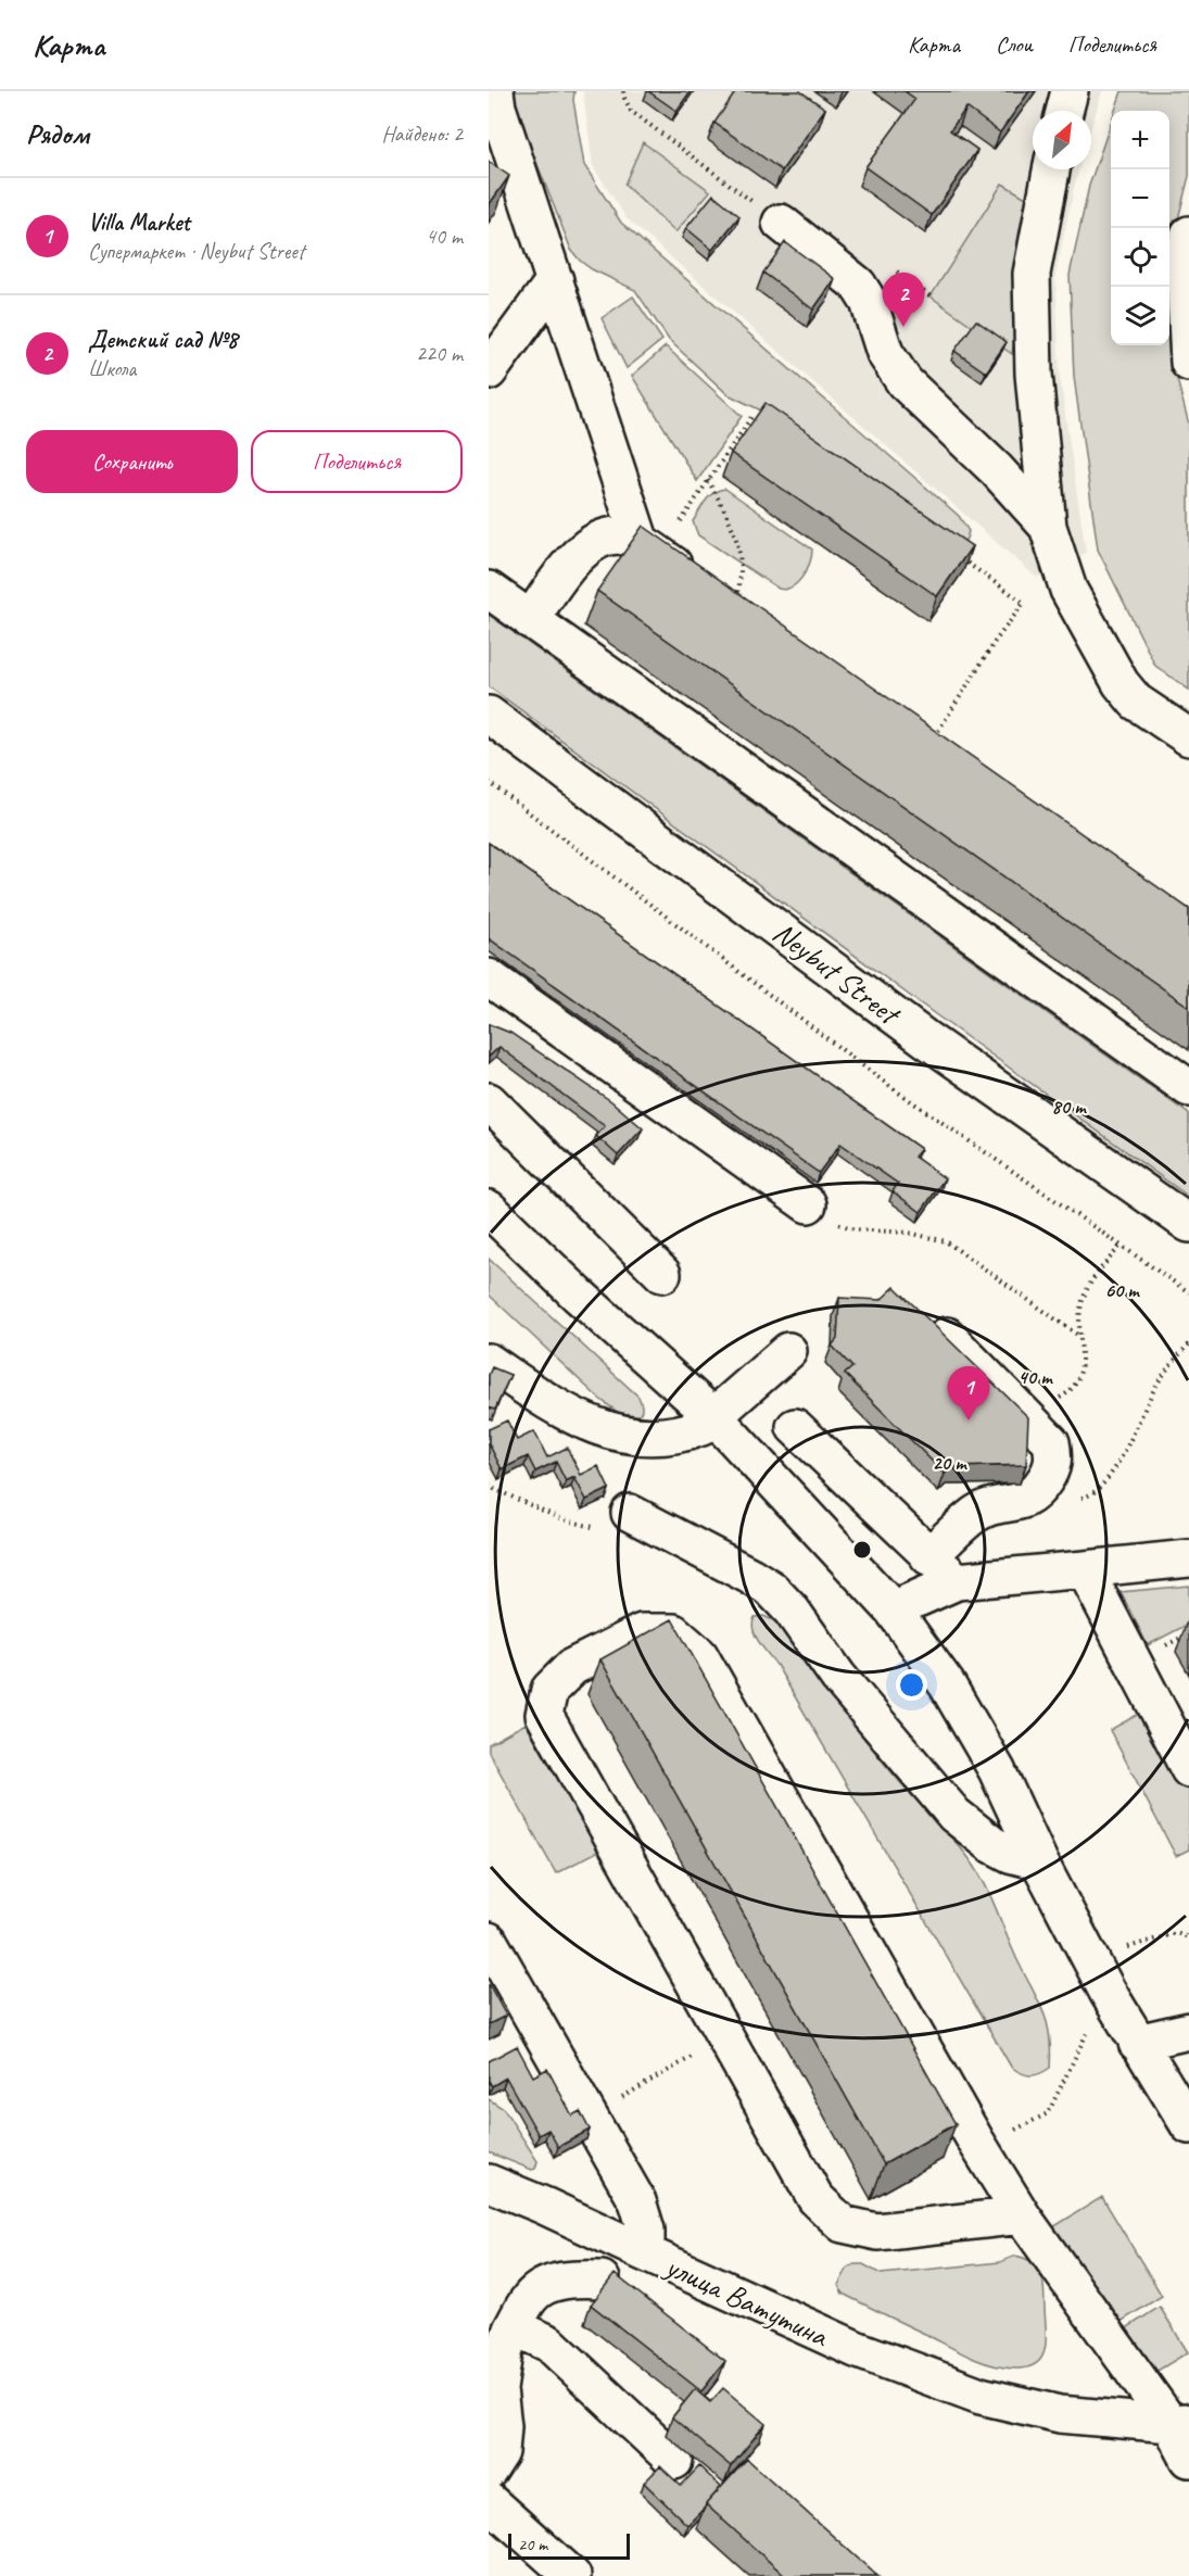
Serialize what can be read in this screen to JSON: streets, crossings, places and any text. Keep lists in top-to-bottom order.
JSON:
{
  "streets": {
    "street": ["Neybut Street", "улица Ватутина"]
  },
  "scale_bar": "20 m",
  "north": "top right",
  "page": {
    "header": "Карта",
    "nav": ["Карта", "Слои", "Поделиться"],
    "heading": ["Рядом", "Найдено: 2"],
    "map_buttons": ["+", "−"],
    "list": [
      {
        "mark": "1",
        "name": "Villa Market",
        "note": "Супермаркет · Neybut Street",
        "value": "40 m"
      },
      {
        "mark": "2",
        "name": "Детский сад №8",
        "note": "Школа",
        "value": "220 m"
      }
    ],
    "pins": ["2", "1"],
    "buttons": ["Сохранить", "Поделиться"],
    "scale": "20 m"
  },
  "rings": [
    "80 m",
    "60 m",
    "40 m",
    "20 m"
  ]
}
